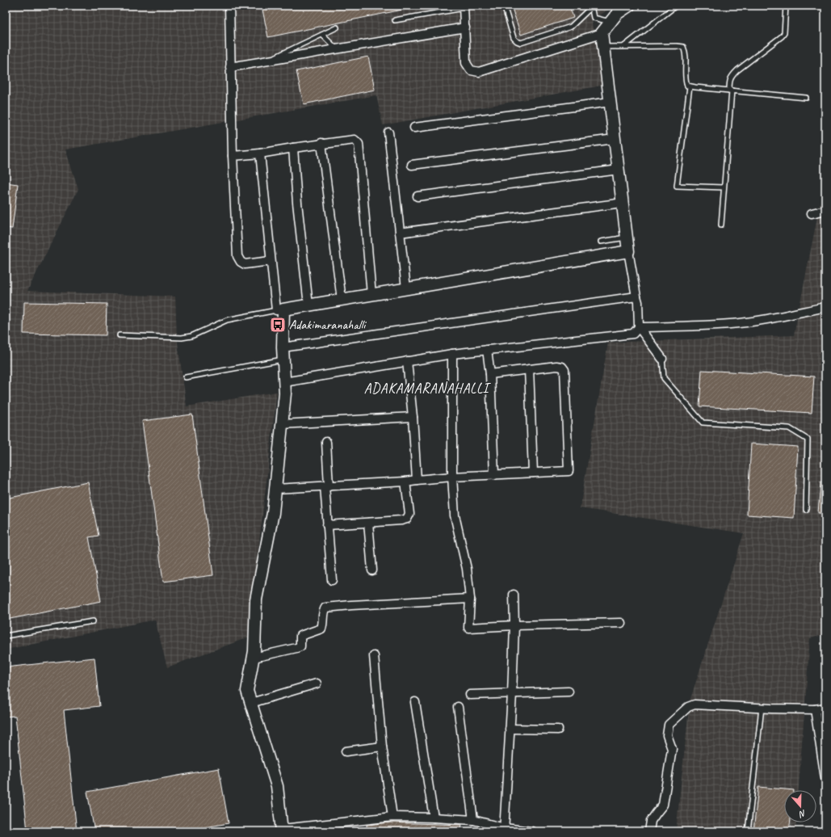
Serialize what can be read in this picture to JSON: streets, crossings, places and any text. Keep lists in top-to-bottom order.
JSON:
{
  "districts": ["ADAKAMARANAHALLI"],
  "places": {
    "bus stop": ["Adakimaranahalli"]
  },
  "north": "bottom"
}
